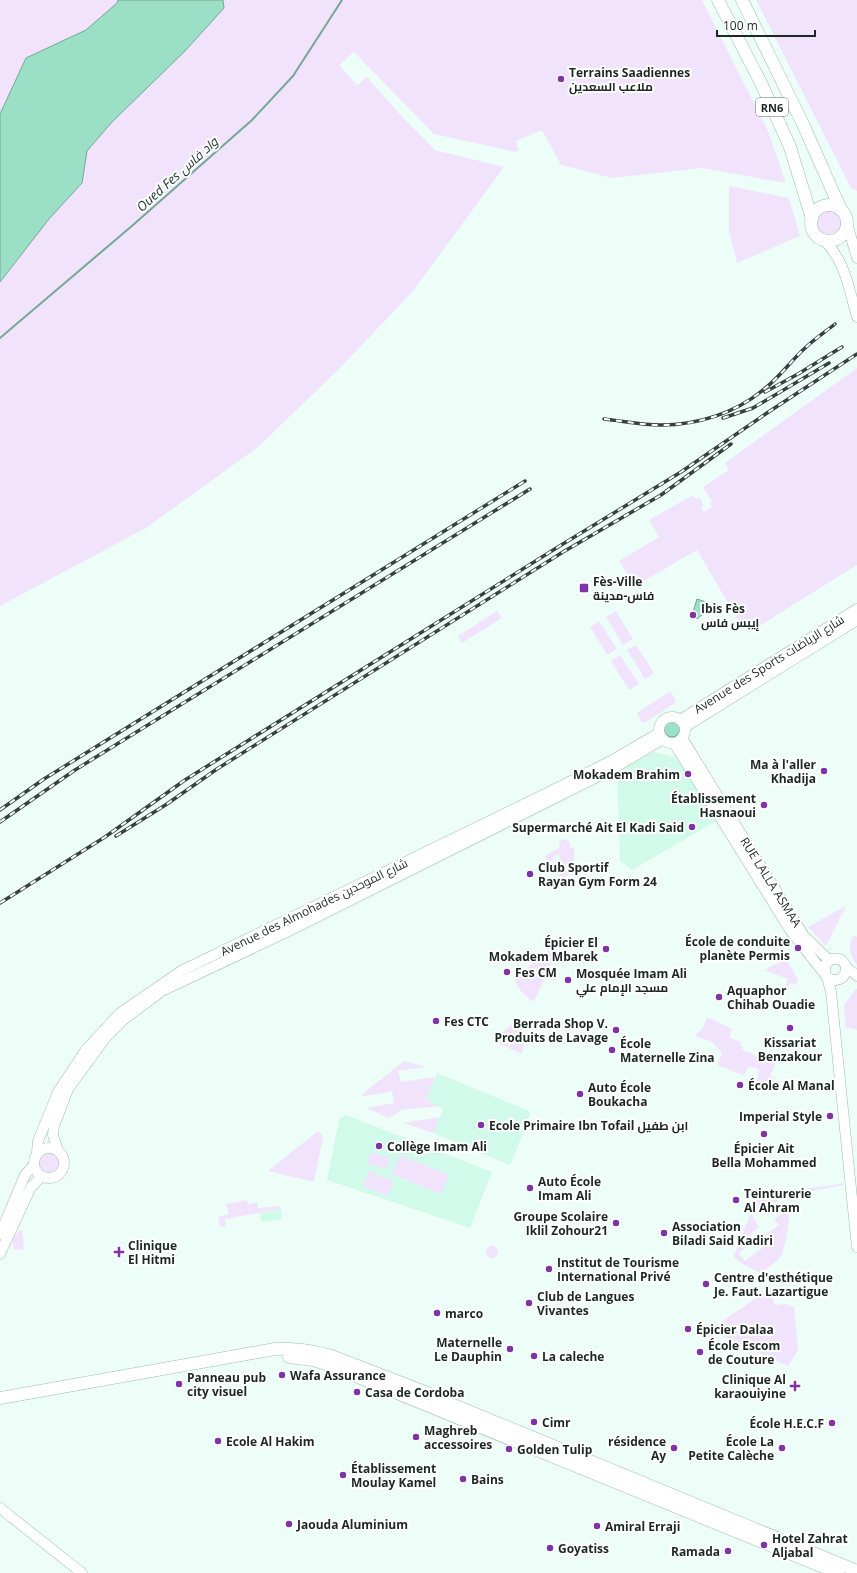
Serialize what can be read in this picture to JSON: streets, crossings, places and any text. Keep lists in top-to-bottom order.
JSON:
{
  "streets": {
    "main road": ["RN6"],
    "street": ["Avenue des Sports شارع الرياضات", "RUE LALLA ASMAA", "Avenue des Almohades شارع الموحدين"]
  },
  "crossings": [
    ["Avenue des Sports شارع الرياضات", "RUE LALLA ASMAA"],
    ["Avenue des Sports شارع الرياضات", "Avenue des Almohades شارع الموحدين"],
    ["RUE LALLA ASMAA", "Avenue des Almohades شارع الموحدين"]
  ],
  "water": ["Oued Fes واد فاس"],
  "places": {
    "other": [
      "Terrains Saadiennes ملاعب السعدين",
      "Ibis Fès إيبس فاس",
      "Ma à l'aller Khadija",
      "Mokadem Brahim",
      "Établissement Hasnaoui",
      "Supermarché Ait El Kadi Said",
      "Club Sportif Rayan Gym Form 24",
      "École de conduite planète Permis",
      "Épicier El Mokadem Mbarek",
      "Fes CM",
      "Mosquée Imam Ali مسجد الإمام علي",
      "Aquaphor Chihab Ouadie",
      "Fes CTC",
      "Kissariat Benzakour",
      "Berrada Shop V. Produits de Lavage",
      "École Maternelle Zina",
      "École Al Manal",
      "Auto École Boukacha",
      "Imperial Style",
      "Ecole Primaire Ibn Tofail ابن طفيل",
      "Épicier Ait Bella Mohammed",
      "Collège Imam Ali",
      "Auto École Imam Ali",
      "Teinturerie Al Ahram",
      "Groupe Scolaire Iklil Zohour21",
      "Association Biladi Said Kadiri",
      "Institut de Tourisme International Privé",
      "Centre d'esthétique Je. Faut. Lazartigue",
      "Club de Langues Vivantes",
      "marco",
      "Épicier Dalaa",
      "Maternelle Le Dauphin",
      "École Escom de Couture",
      "La caleche",
      "Wafa Assurance",
      "Panneau pub city visuel",
      "Casa de Cordoba",
      "Cimr",
      "École H.E.C.F",
      "Maghreb accessoires",
      "Ecole Al Hakim",
      "résidence Ay",
      "École La Petite Calèche",
      "Golden Tulip",
      "Établissement Moulay Kamel",
      "Bains",
      "Jaouda Aluminium",
      "Amiral Erraji",
      "Hotel Zahrat Aljabal",
      "Goyatiss",
      "Ramada"
    ],
    "transit": ["Fès-Ville فاس-مدينة"],
    "health": ["Clinique El Hitmi", "Clinique Al karaouiyine"]
  },
  "scale_bar": "100 m"
}
